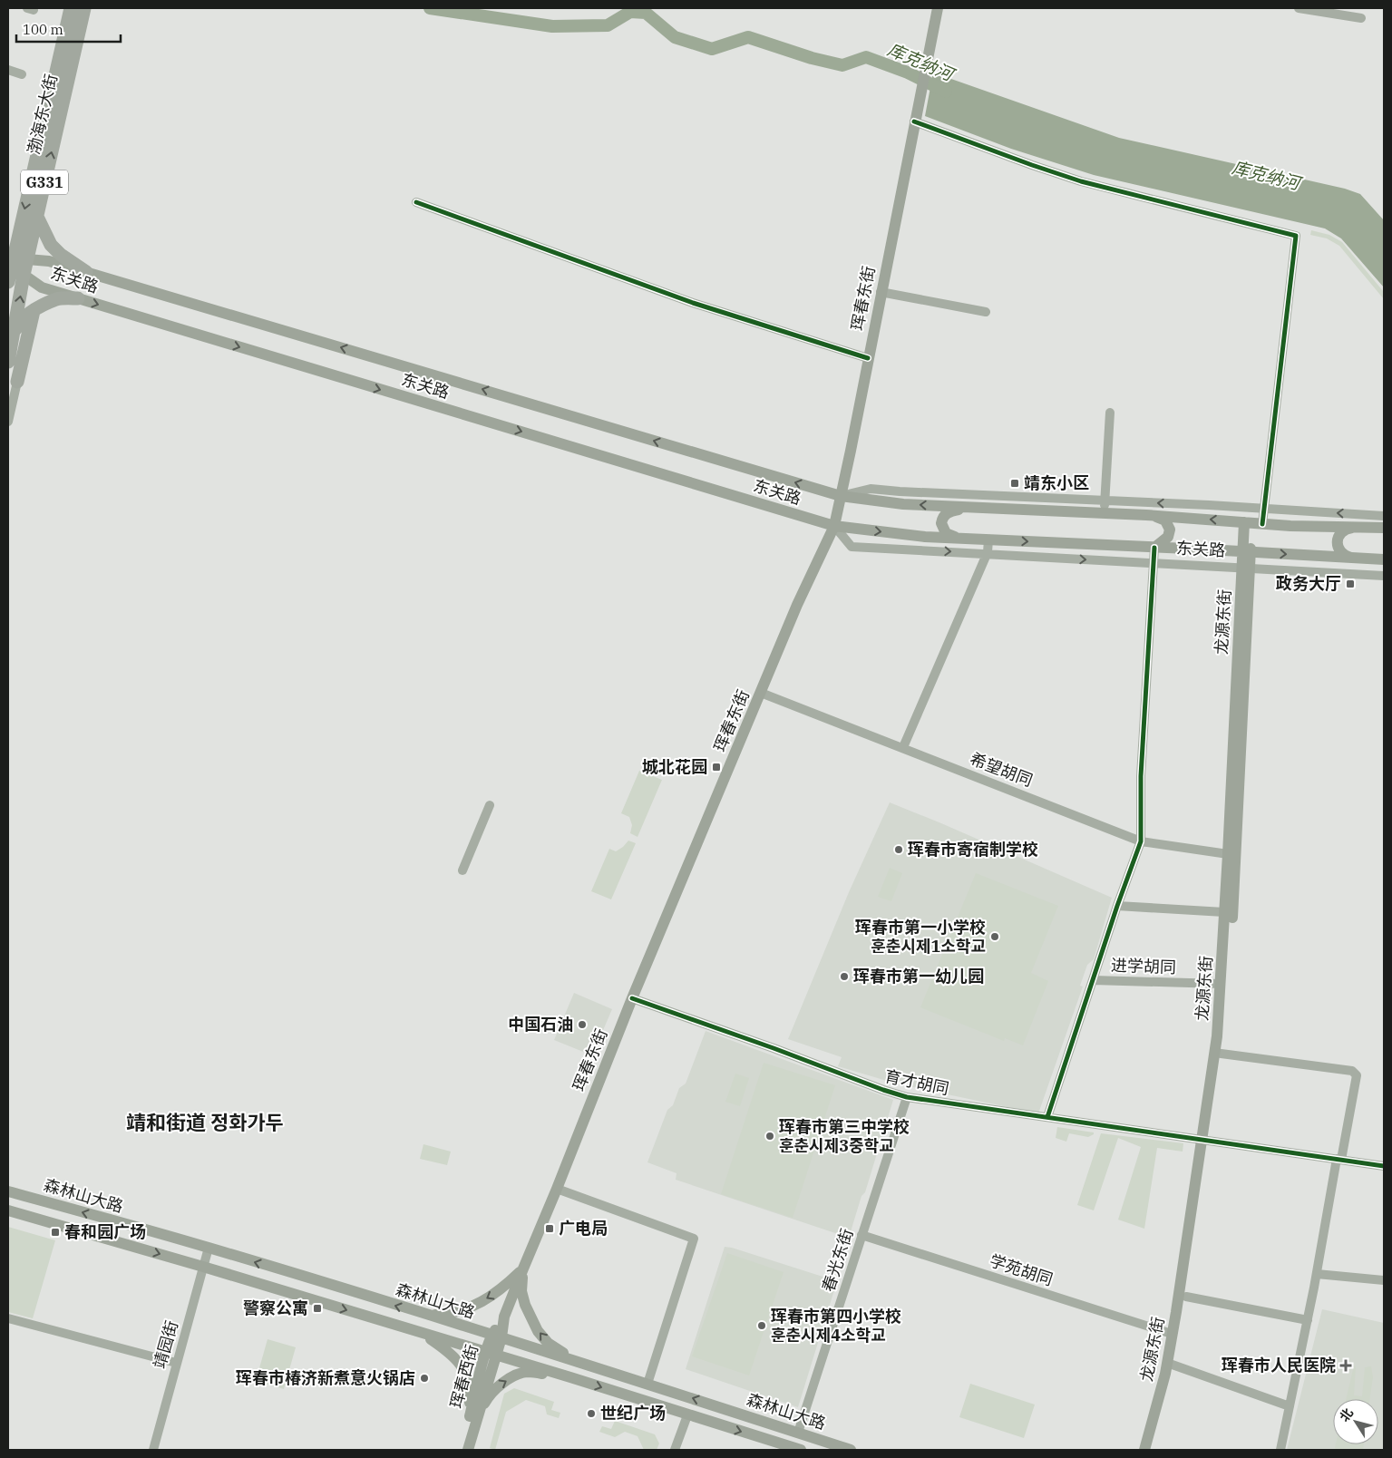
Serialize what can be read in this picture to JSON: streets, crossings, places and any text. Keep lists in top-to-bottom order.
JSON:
{
  "streets": {
    "highway": ["渤海东大街", "G331"],
    "main road": [
      "东关路",
      "珲春东街",
      "龙源东街",
      "森林山大路",
      "珲春西街"
    ],
    "street": [
      "希望胡同",
      "进学胡同",
      "育才胡同",
      "春光东街",
      "学苑胡同",
      "靖园街"
    ]
  },
  "crossings": [
    ["渤海东大街", "东关路"],
    ["东关路", "珲春东街"],
    ["东关路", "龙源东街"],
    ["珲春东街", "希望胡同"],
    ["珲春东街", "育才胡同"],
    ["珲春东街", "珲春西街"],
    ["龙源东街", "希望胡同"],
    ["龙源东街", "进学胡同"],
    ["龙源东街", "育才胡同"],
    ["龙源东街", "学苑胡同"],
    ["育才胡同", "春光东街"],
    ["森林山大路", "春光东街"],
    ["森林山大路", "靖园街"],
    ["森林山大路", "珲春西街"],
    ["春光东街", "学苑胡同"]
  ],
  "districts": ["靖和街道 정화가두"],
  "water": ["库克纳河"],
  "places": {
    "transit": [
      "靖东小区",
      "政务大厅",
      "城北花园",
      "广电局",
      "春和园广场",
      "警察公寓"
    ],
    "other": [
      "珲春市寄宿制学校",
      "珲春市第一小学校 훈춘시제1소학교",
      "珲春市第一幼儿园",
      "中国石油",
      "珲春市第三中学校 훈춘시제3중학교",
      "珲春市第四小学校 훈춘시제4소학교",
      "珲春市椿济新煮意火锅店",
      "世纪广场"
    ],
    "health": ["珲春市人民医院"]
  },
  "scale_bar": "100 m",
  "north": "top left"
}
